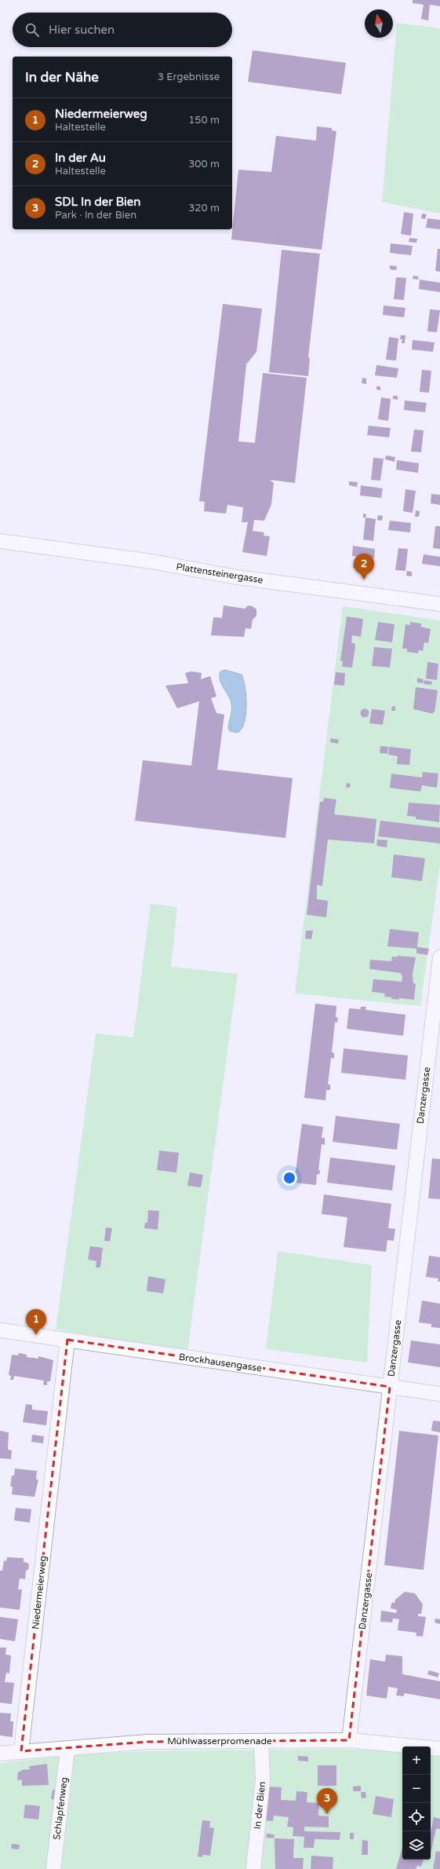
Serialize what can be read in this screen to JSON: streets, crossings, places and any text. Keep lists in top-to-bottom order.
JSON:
{
  "streets": {
    "street": [
      "Plattensteinergasse",
      "Danzergasse",
      "Brockhausengasse",
      "Niedermeierweg",
      "Mühlwasserpromenade",
      "In der Bien",
      "Schlapfenweg"
    ]
  },
  "crossings": [
    ["Danzergasse", "Brockhausengasse"],
    ["Danzergasse", "Mühlwasserpromenade"],
    ["Brockhausengasse", "Niedermeierweg"],
    ["Niedermeierweg", "Mühlwasserpromenade"],
    ["Mühlwasserpromenade", "In der Bien"],
    ["Mühlwasserpromenade", "Schlapfenweg"]
  ],
  "north": "top",
  "page": {
    "search": "Hier suchen",
    "heading": ["In der Nähe", "3 Ergebnisse"],
    "list": [
      {
        "mark": "1",
        "name": "Niedermeierweg",
        "note": "Haltestelle",
        "value": "150 m"
      },
      {
        "mark": "2",
        "name": "In der Au",
        "note": "Haltestelle",
        "value": "300 m"
      },
      {
        "mark": "3",
        "name": "SDL In der Bien",
        "note": "Park · In der Bien",
        "value": "320 m"
      }
    ],
    "pins": ["2", "1", "3"],
    "map_buttons": ["+", "−"]
  }
}
